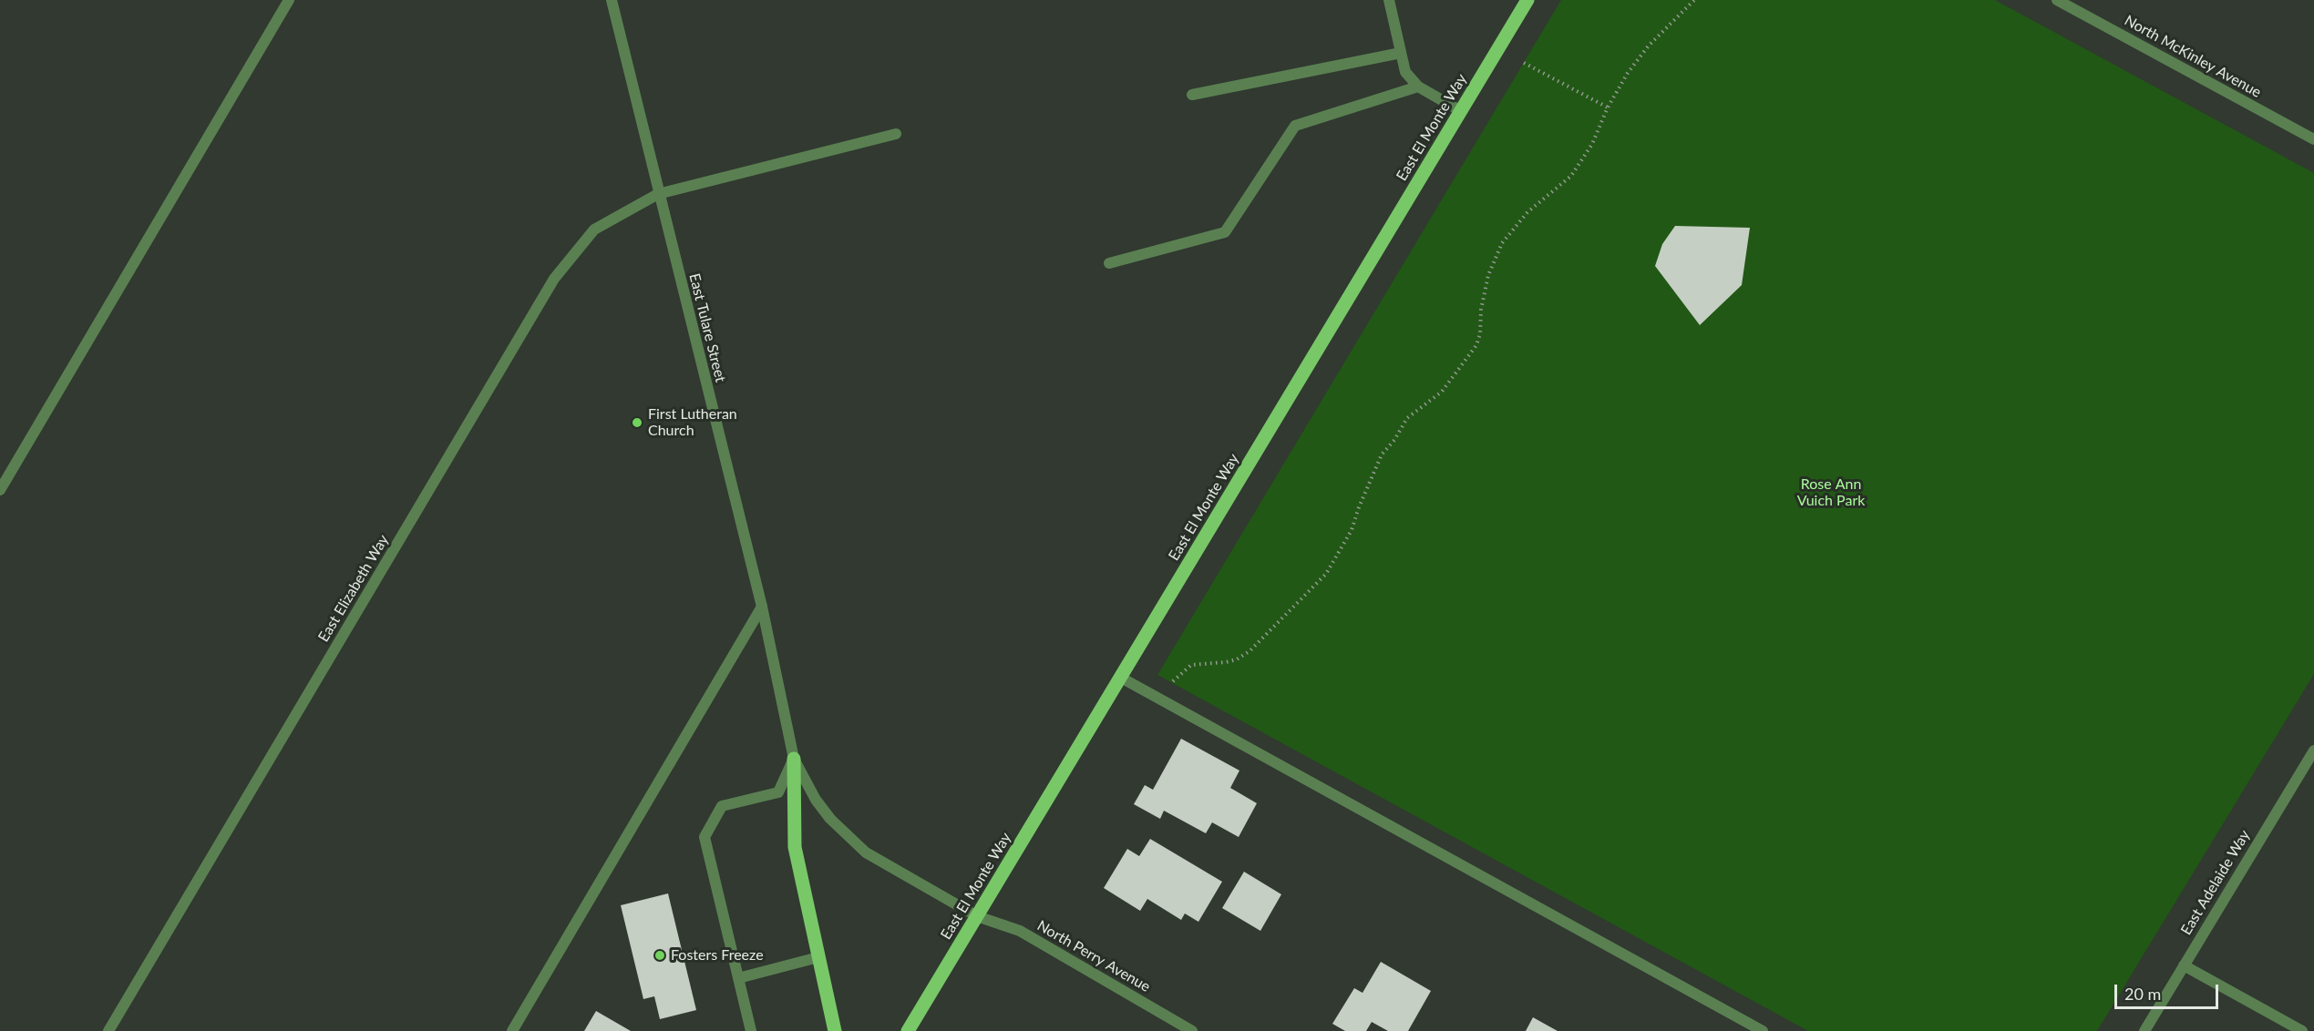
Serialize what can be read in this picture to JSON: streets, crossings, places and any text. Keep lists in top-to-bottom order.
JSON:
{
  "streets": {
    "main road": ["East El Monte Way"],
    "street": [
      "North McKinley Avenue",
      "East Tulare Street",
      "East Elizabeth Way",
      "East Adelaide Way",
      "North Perry Avenue"
    ]
  },
  "crossings": [
    ["East El Monte Way", "North Perry Avenue"],
    ["East Tulare Street", "East Elizabeth Way"],
    ["East Tulare Street", "North Perry Avenue"]
  ],
  "parks": ["Rose Ann Vuich Park"],
  "places": ["First Lutheran Church", "Fosters Freeze"],
  "scale_bar": "20 m"
}
